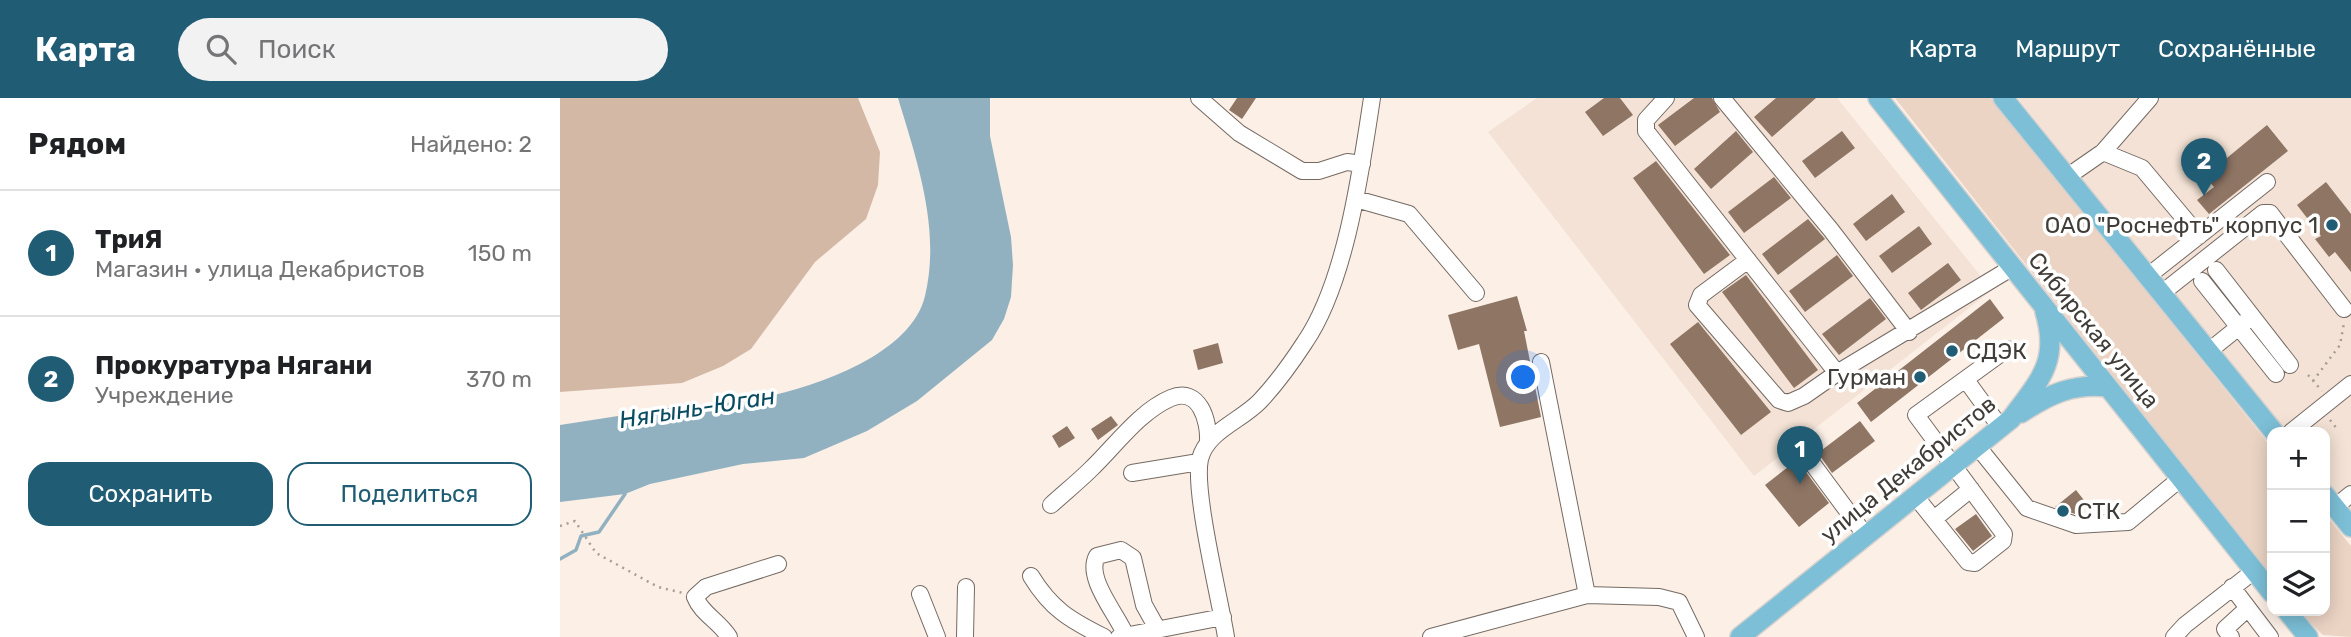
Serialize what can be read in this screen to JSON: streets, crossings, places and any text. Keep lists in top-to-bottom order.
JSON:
{
  "streets": {
    "main road": ["Сибирская улица", "улица Декабристов"]
  },
  "crossings": [
    ["Сибирская улица", "улица Декабристов"]
  ],
  "water": ["Нягынь-Юган"],
  "places": [
    "ОАО \"Роснефть\" корпус 1",
    "СДЭК",
    "Гурман",
    "СТК"
  ],
  "page": {
    "header": "Карта",
    "search": "Поиск",
    "nav": ["Карта", "Маршрут", "Сохранённые"],
    "heading": ["Рядом", "Найдено: 2"],
    "pins": ["2", "1"],
    "list": [
      {
        "mark": "1",
        "name": "ТриЯ",
        "note": "Магазин · улица Декабристов",
        "value": "150 m"
      },
      {
        "mark": "2",
        "name": "Прокуратура Нягани",
        "note": "Учреждение",
        "value": "370 m"
      }
    ],
    "map_buttons": ["+", "−"],
    "buttons": ["Сохранить", "Поделиться"]
  }
}
